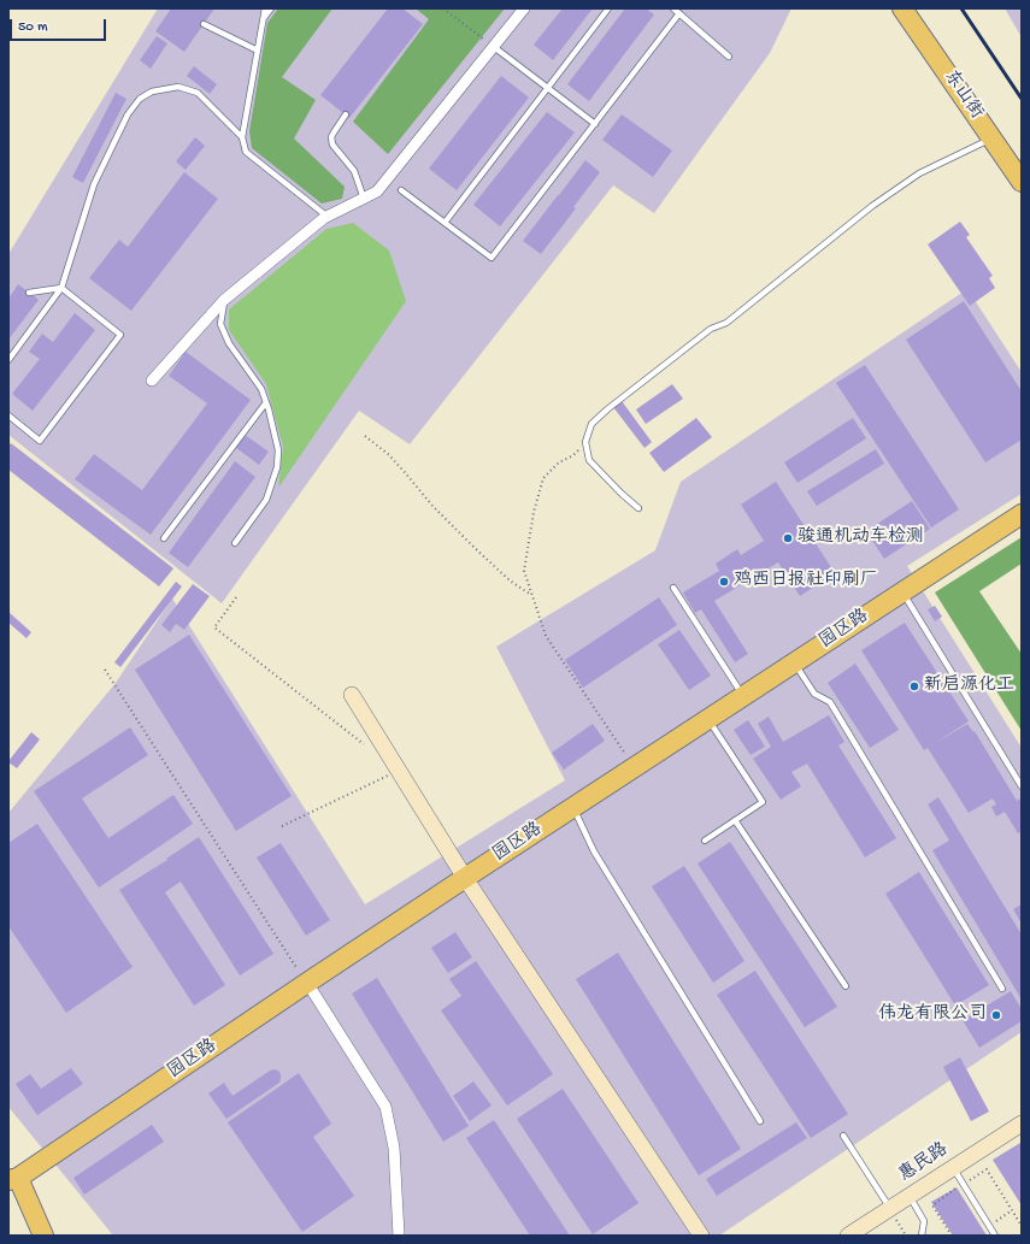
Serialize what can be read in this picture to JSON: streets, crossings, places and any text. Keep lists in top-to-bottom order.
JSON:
{
  "streets": {
    "highway": ["东山街", "园区路"],
    "street": ["惠民路"]
  },
  "places": [
    "骏通机动车检测",
    "鸡西日报社印刷厂",
    "新启源化工",
    "伟龙有限公司"
  ],
  "scale_bar": "50 m"
}
